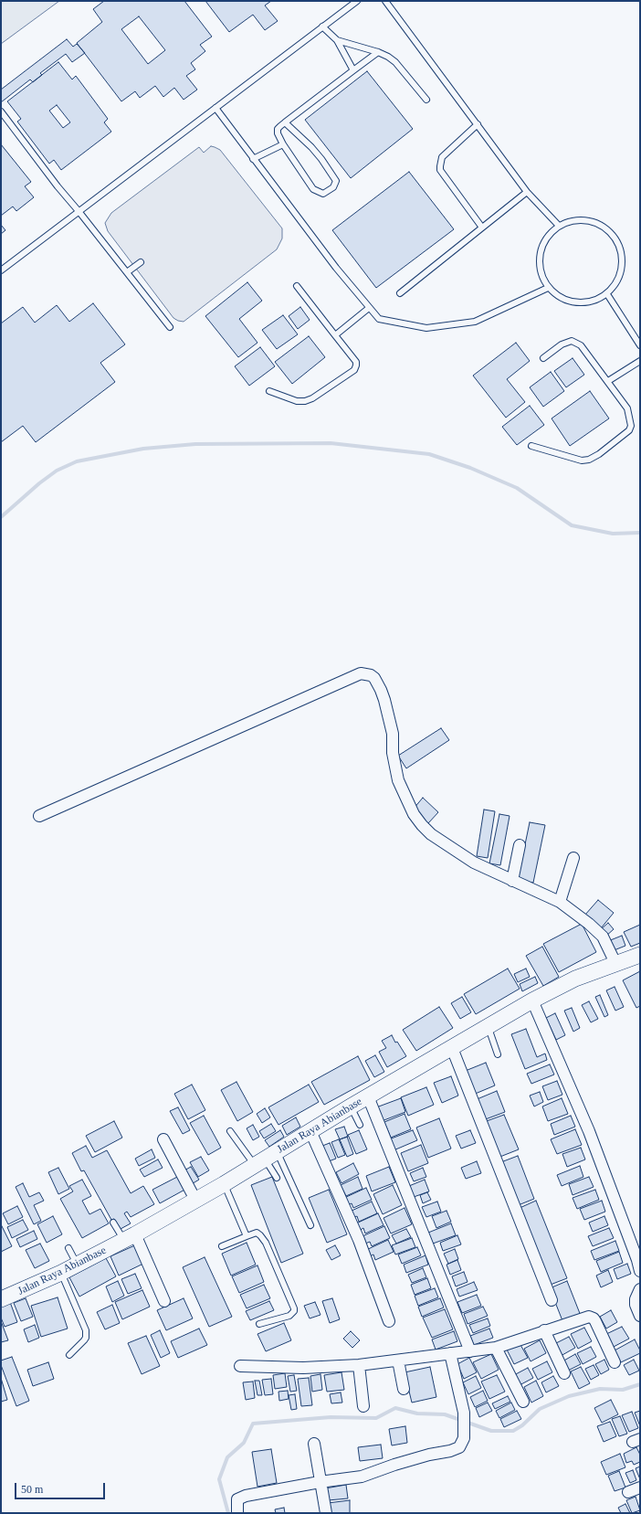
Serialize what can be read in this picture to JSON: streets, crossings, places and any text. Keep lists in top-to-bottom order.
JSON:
{
  "streets": {
    "main road": ["Jalan Raya Abianbase"]
  },
  "scale_bar": "50 m"
}
